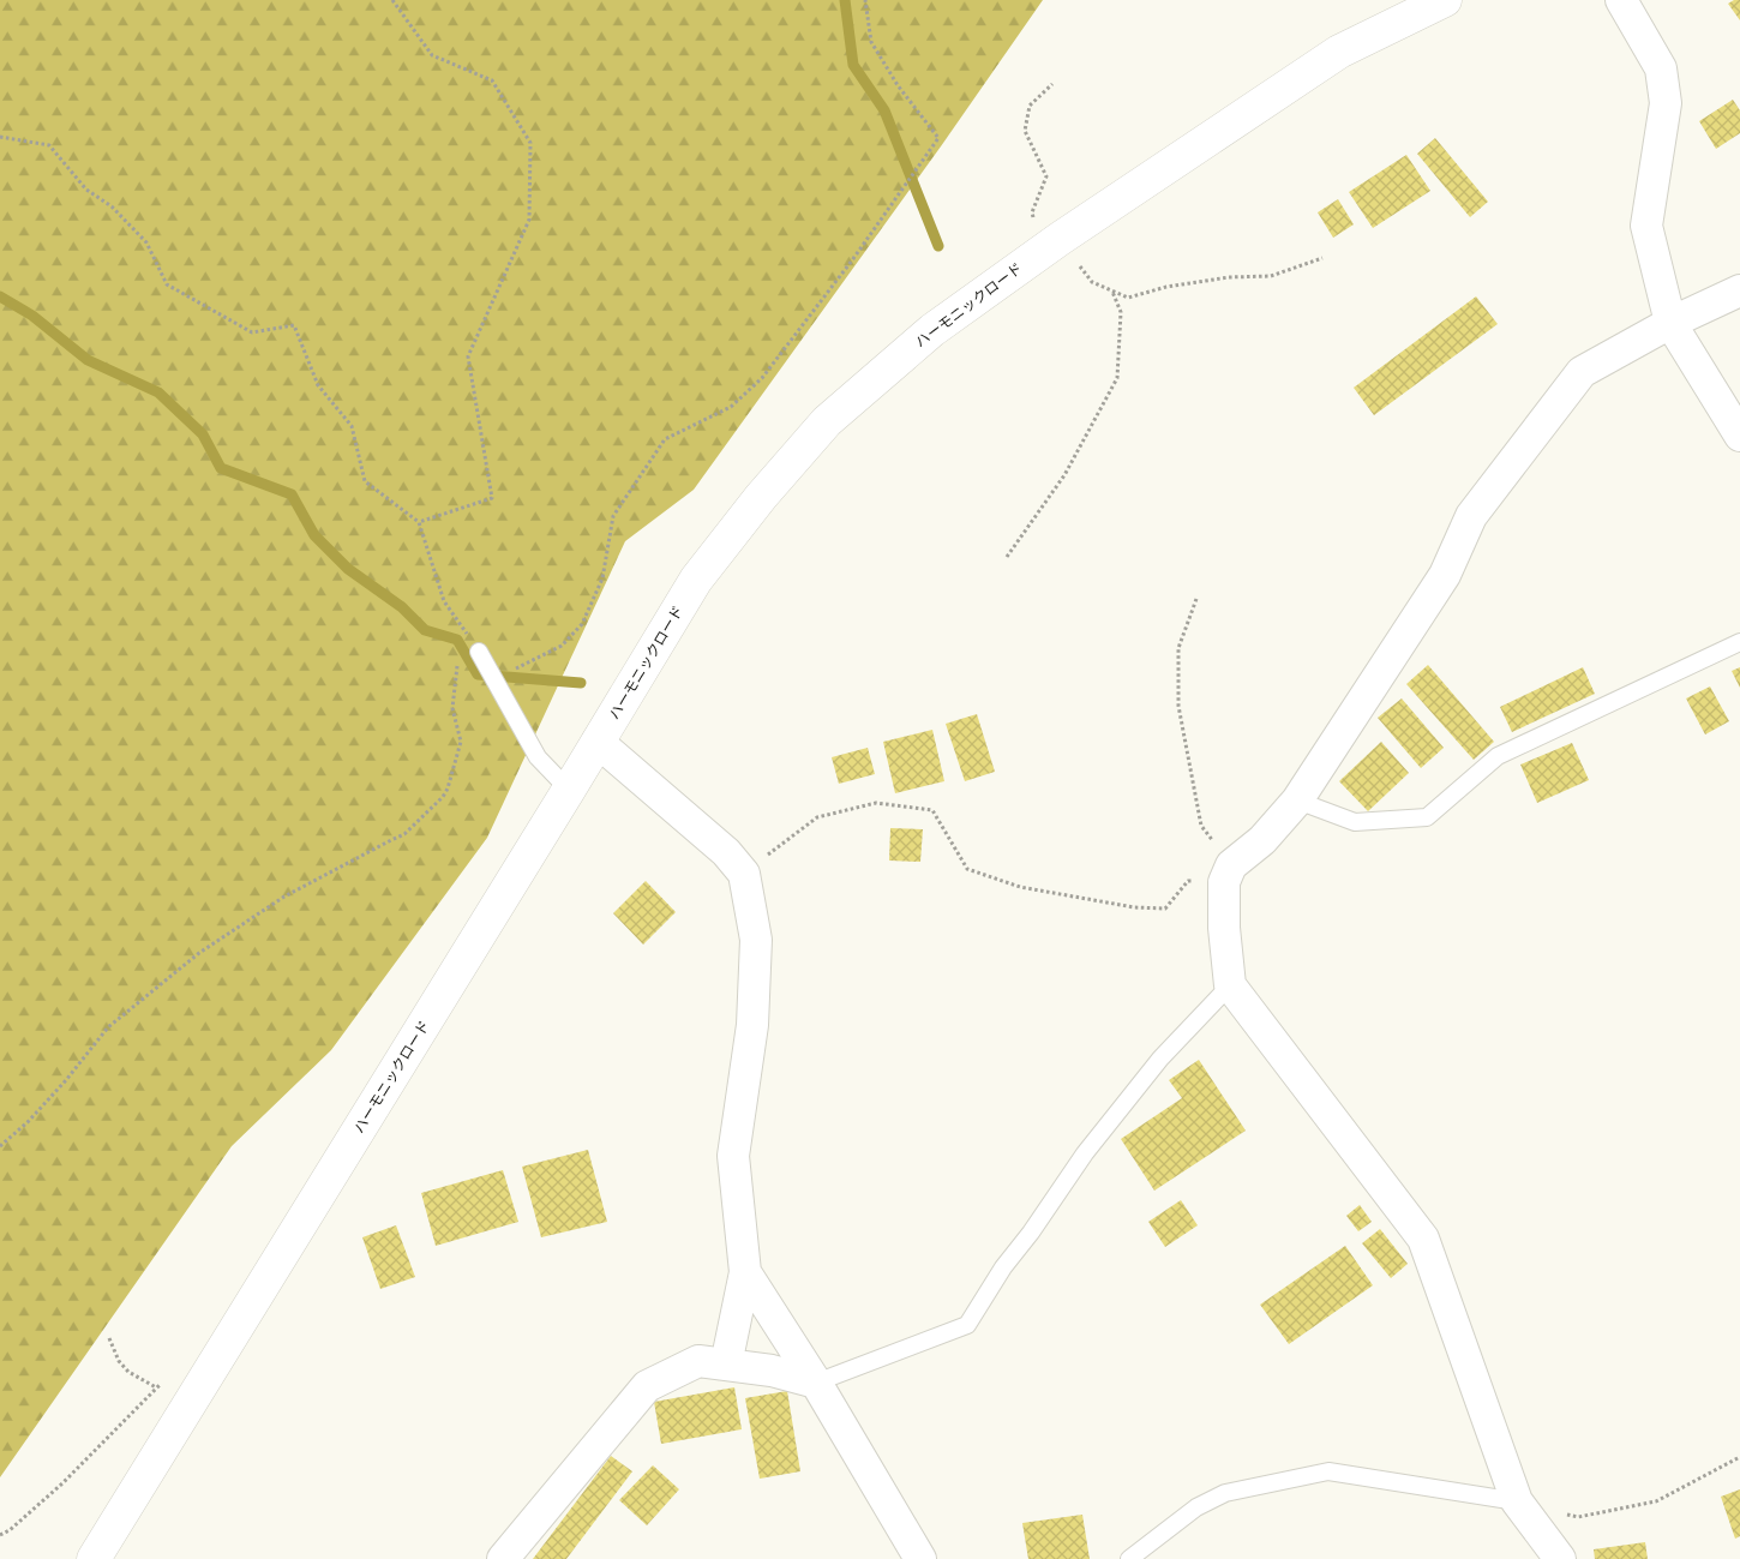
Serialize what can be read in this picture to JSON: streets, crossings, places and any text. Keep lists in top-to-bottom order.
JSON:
{
  "streets": {
    "street": ["ハーモニックロード"]
  }
}
